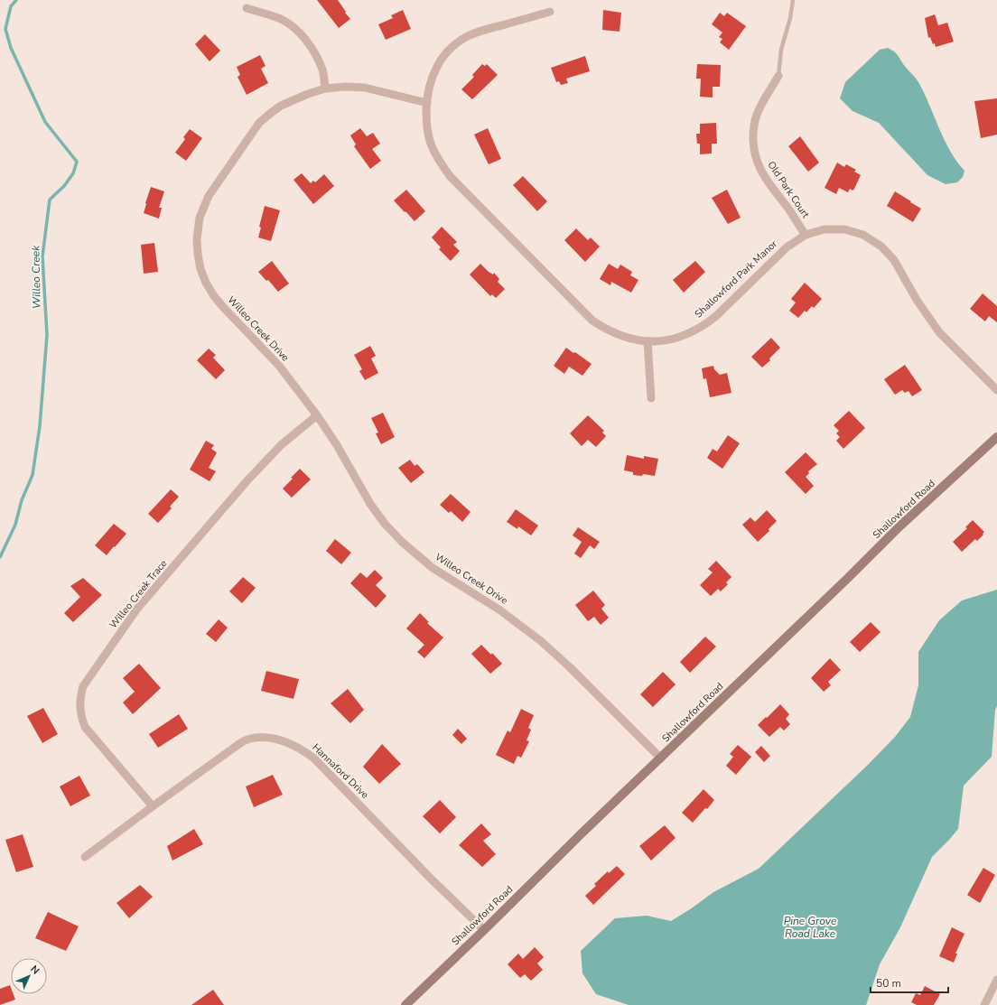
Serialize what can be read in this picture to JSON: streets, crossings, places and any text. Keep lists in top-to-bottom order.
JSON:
{
  "streets": {
    "street": [
      "Old Park Court",
      "Shallowford Park Manor",
      "Willeo Creek Drive",
      "Shallowford Road",
      "Willeo Creek Trace",
      "Hannaford Drive"
    ]
  },
  "crossings": [
    ["Old Park Court", "Shallowford Park Manor"],
    ["Shallowford Park Manor", "Willeo Creek Drive"],
    ["Willeo Creek Drive", "Shallowford Road"],
    ["Willeo Creek Drive", "Willeo Creek Trace"],
    ["Shallowford Road", "Hannaford Drive"],
    ["Willeo Creek Trace", "Hannaford Drive"]
  ],
  "water": ["Willeo Creek", "Pine Grove Road Lake"],
  "scale_bar": "50 m",
  "north": "top right"
}
